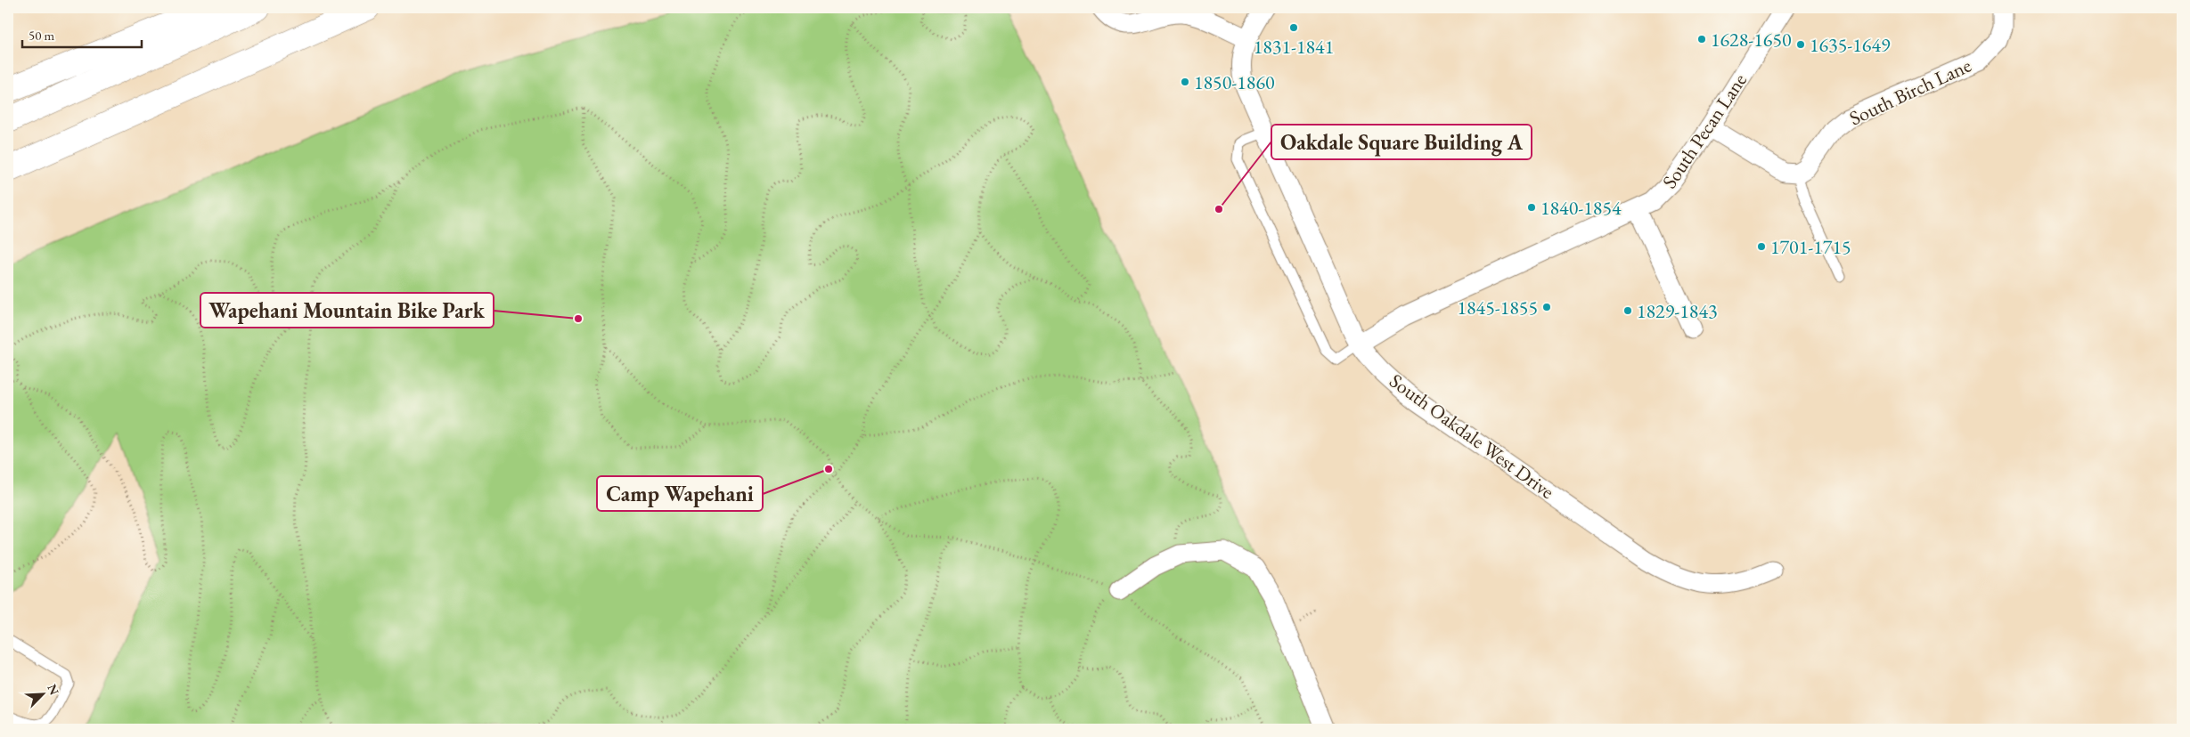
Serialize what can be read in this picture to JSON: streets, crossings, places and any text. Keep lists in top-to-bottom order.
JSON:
{
  "streets": {
    "street": ["South Birch Lane", "South Pecan Lane", "South Oakdale West Drive"]
  },
  "crossings": [
    ["South Pecan Lane", "South Oakdale West Drive"]
  ],
  "places": [
    "1831-1841",
    "1628-1650",
    "1635-1649",
    "1850-1860",
    "1840-1854",
    "Oakdale Square Building A",
    "1701-1715",
    "1845-1855",
    "1829-1843",
    "Wapehani Mountain Bike Park",
    "Camp Wapehani"
  ],
  "scale_bar": "50 m",
  "north": "top right"
}
